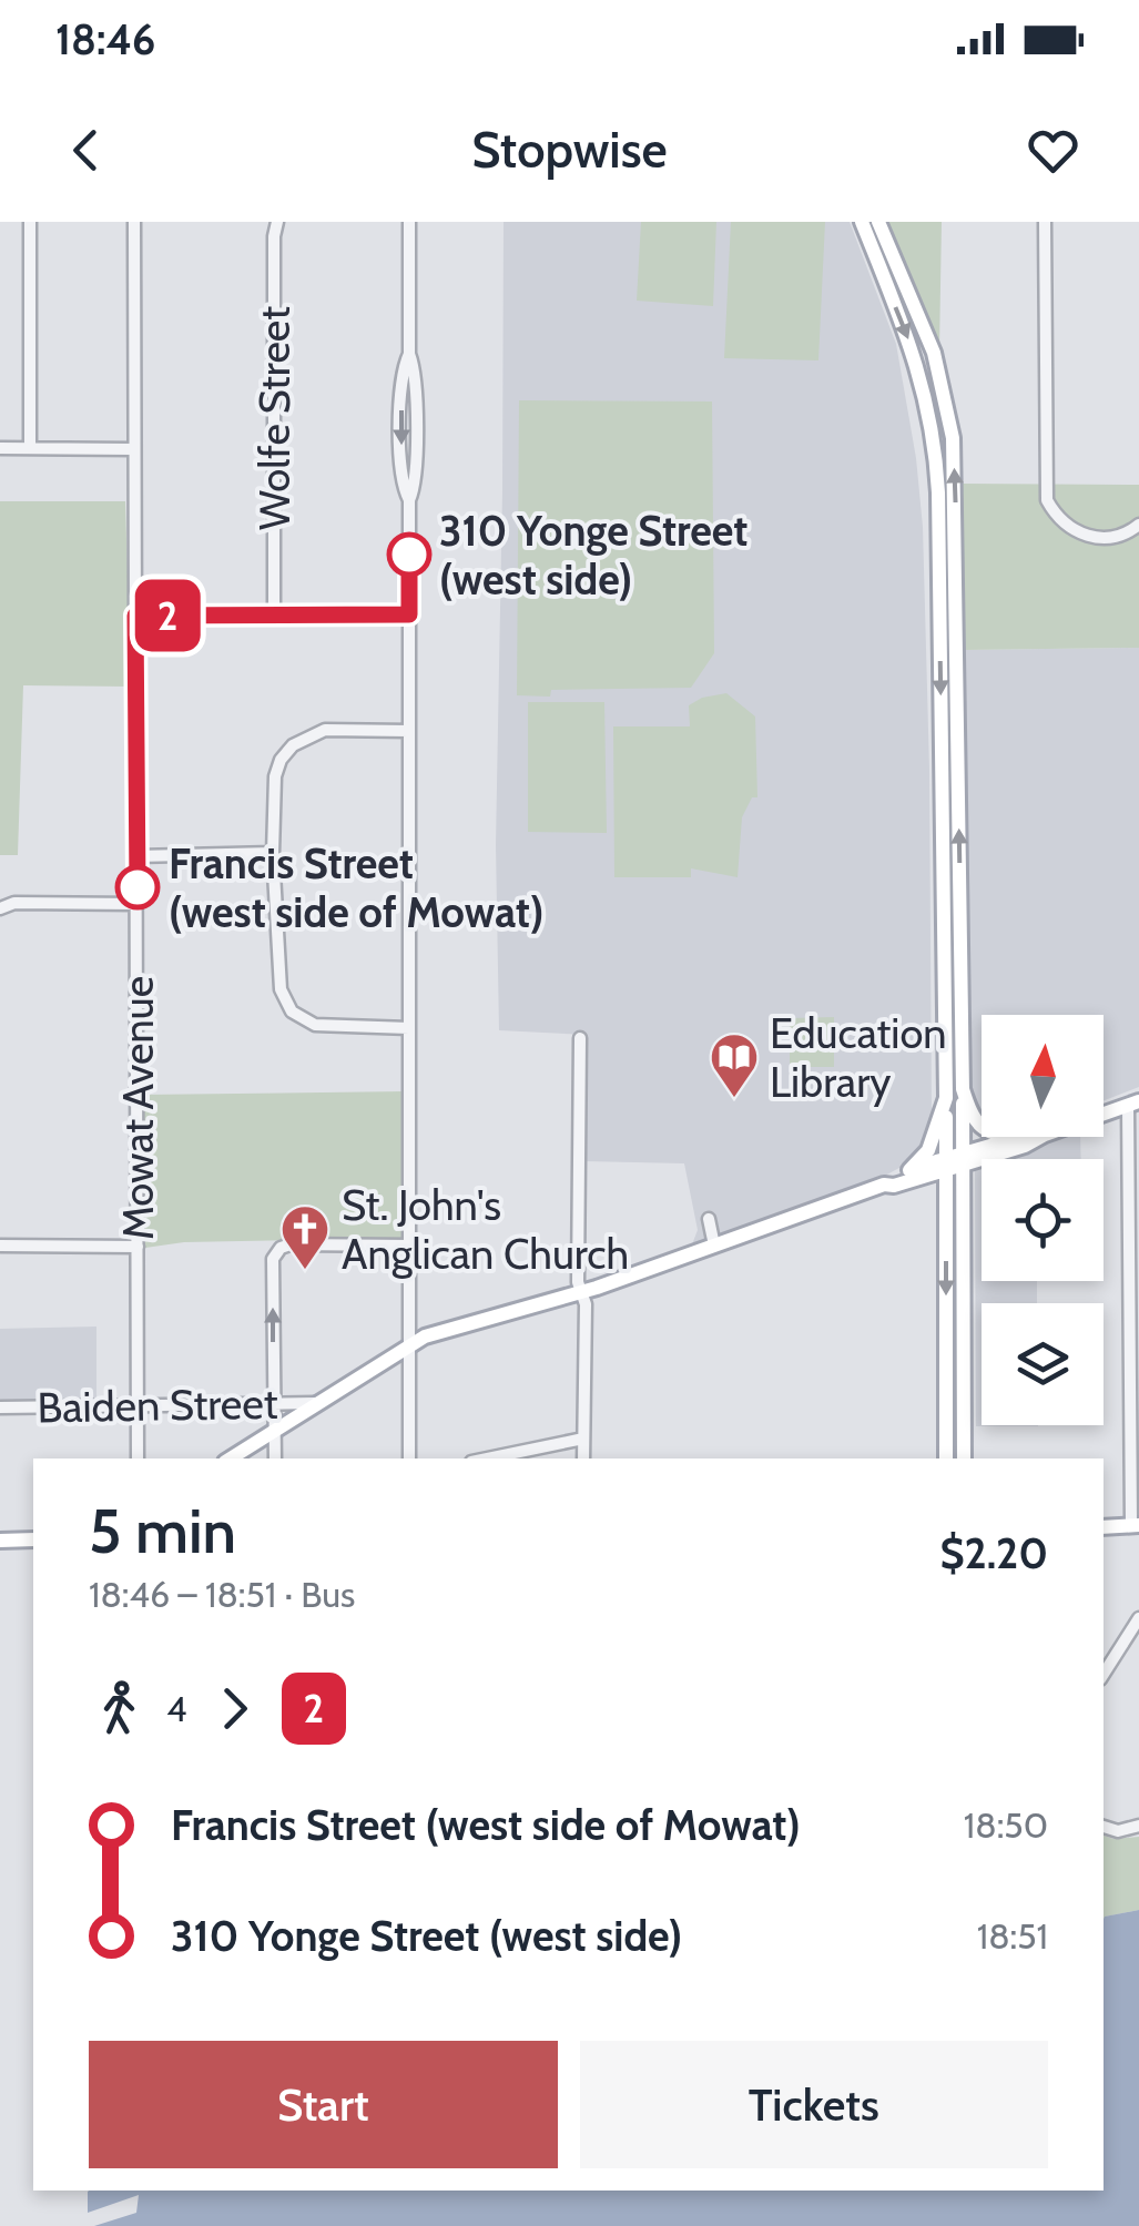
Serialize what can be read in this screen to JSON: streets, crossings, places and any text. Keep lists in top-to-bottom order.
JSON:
{
  "streets": {
    "street": ["Wolfe Street", "Mowat Avenue", "Baiden Street"]
  },
  "crossings": [
    ["Mowat Avenue", "Baiden Street"]
  ],
  "places": {
    "other": ["310 Yonge Street (west side)", "Francis Street (west side of Mowat)"],
    "library": ["Education Library"],
    "church": ["St. John's Anglican Church"]
  },
  "lines": ["bus line 2"],
  "north": "top",
  "page": {
    "status": "18:46",
    "header": "Stopwise",
    "on_map": "2",
    "heading": ["5 min", "18:46 – 18:51 · Bus", "$2.20"],
    "legs": ["4", "2"],
    "list": [
      {
        "name": "Francis Street (west side of Mowat)",
        "value": "18:50"
      },
      {
        "name": "310 Yonge Street (west side)",
        "value": "18:51"
      }
    ],
    "buttons": ["Start", "Tickets"]
  }
}
